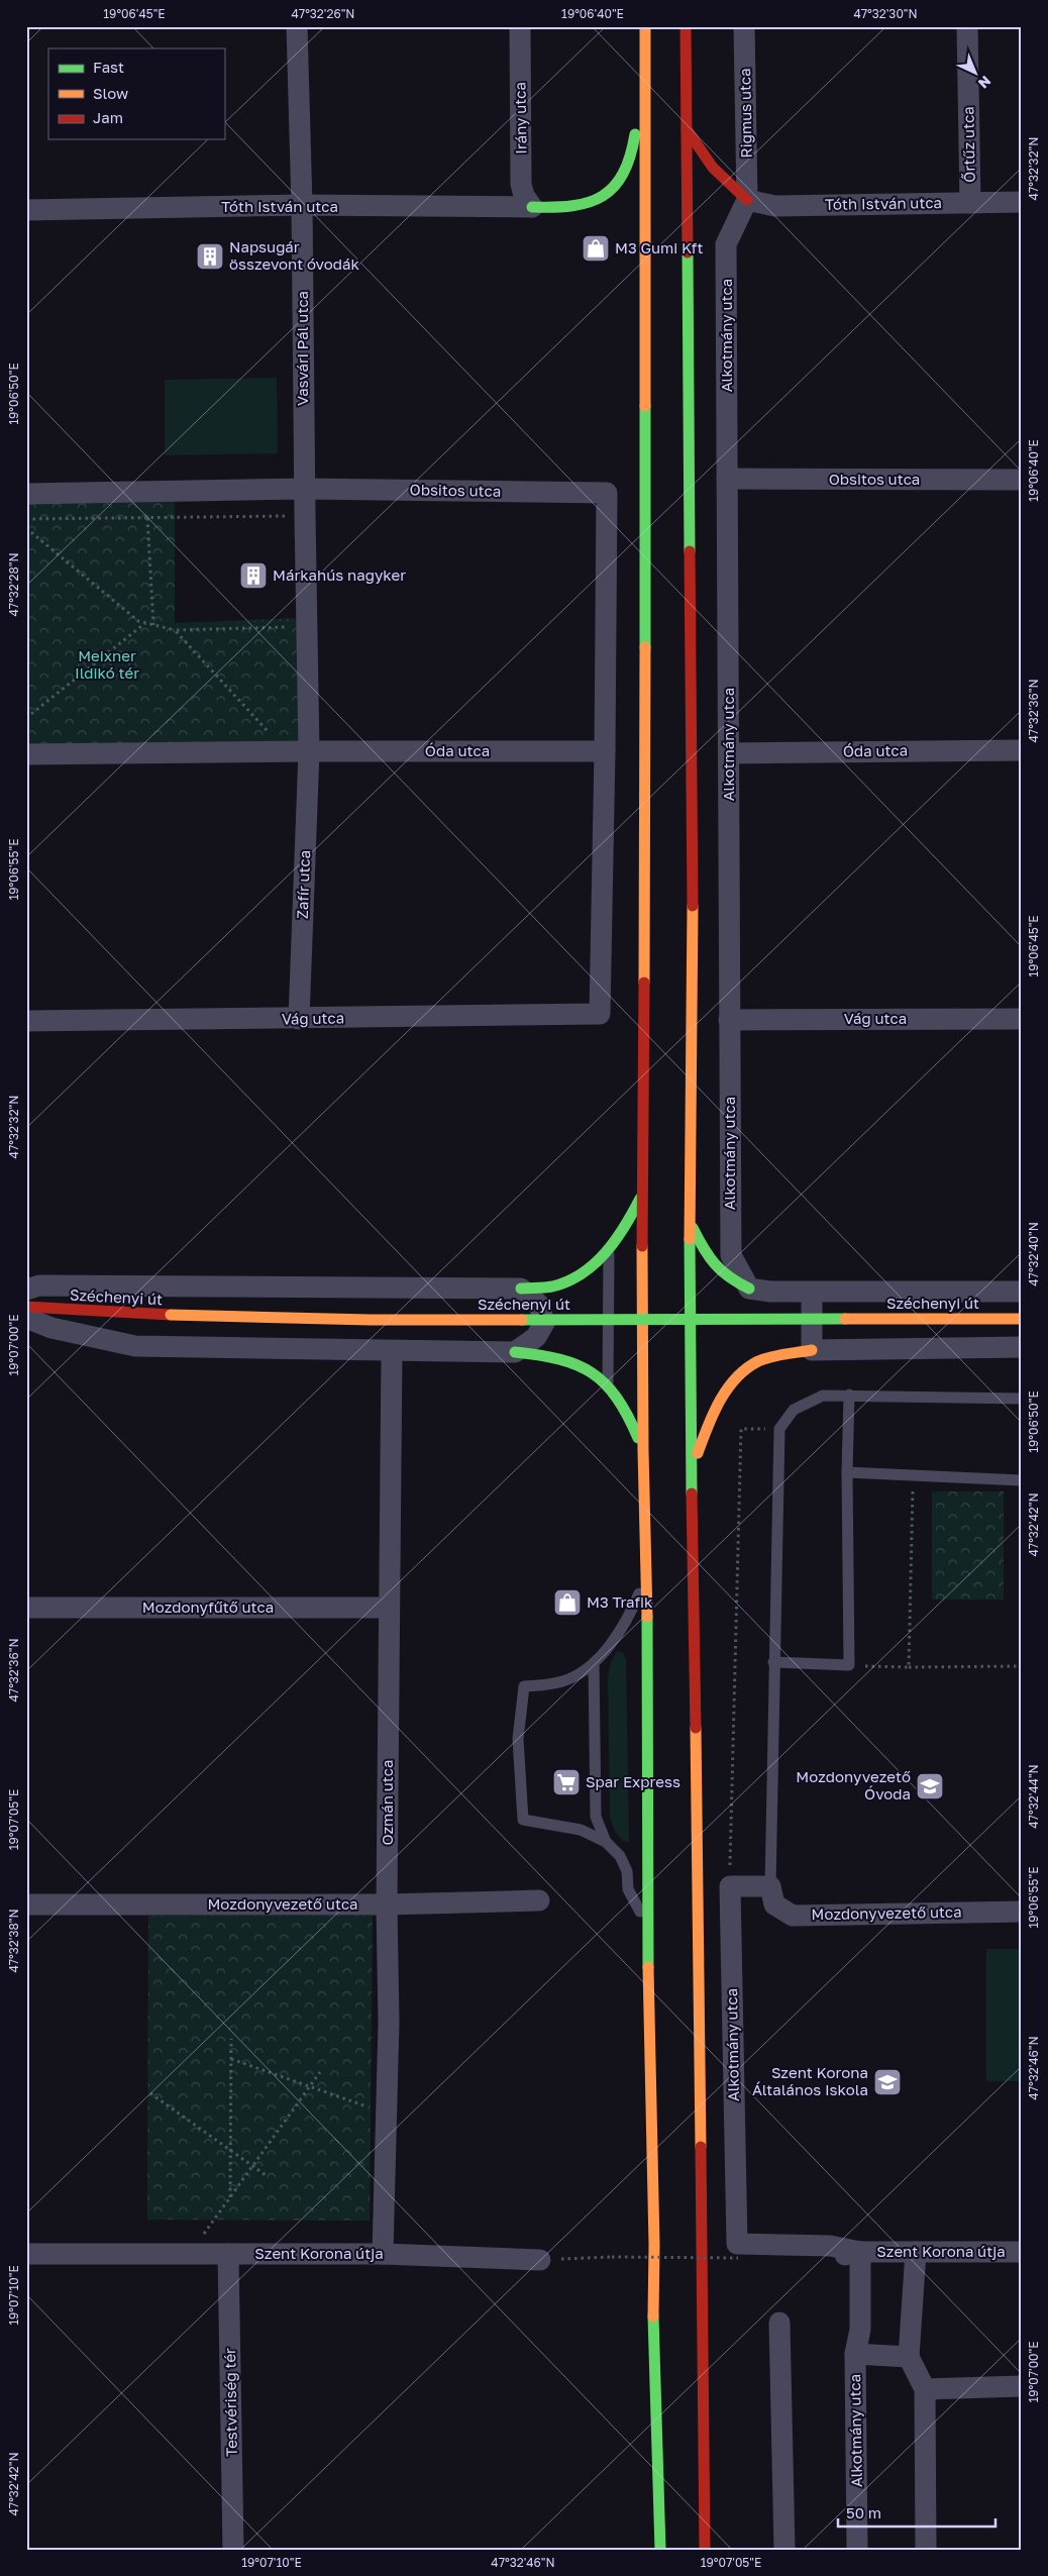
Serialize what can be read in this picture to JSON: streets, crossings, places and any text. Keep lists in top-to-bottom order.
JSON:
{
  "streets": {
    "main road": ["Széchenyi út"],
    "street": [
      "Rigmus utca",
      "Irány utca",
      "Őrtűz utca",
      "Tóth István utca",
      "Alkotmány utca",
      "Vasvári Pál utca",
      "Obsitos utca",
      "Óda utca",
      "Zafír utca",
      "Vág utca",
      "Mozdonyfűtő utca",
      "Ozmán utca",
      "Mozdonyvezető utca",
      "Szent Korona útja",
      "Testvériség tér"
    ]
  },
  "crossings": [
    ["Rigmus utca", "Tóth István utca"],
    ["Rigmus utca", "Alkotmány utca"],
    ["Irány utca", "Tóth István utca"],
    ["Őrtűz utca", "Tóth István utca"],
    ["Tóth István utca", "Alkotmány utca"],
    ["Tóth István utca", "Vasvári Pál utca"],
    ["Alkotmány utca", "Obsitos utca"],
    ["Alkotmány utca", "Óda utca"],
    ["Alkotmány utca", "Vág utca"],
    ["Alkotmány utca", "Szent Korona útja"],
    ["Vasvári Pál utca", "Obsitos utca"],
    ["Obsitos utca", "Óda utca"],
    ["Obsitos utca", "Vág utca"],
    ["Óda utca", "Zafír utca"],
    ["Óda utca", "Vág utca"],
    ["Zafír utca", "Vág utca"],
    ["Mozdonyfűtő utca", "Ozmán utca"],
    ["Ozmán utca", "Mozdonyvezető utca"],
    ["Ozmán utca", "Szent Korona útja"],
    ["Szent Korona útja", "Testvériség tér"]
  ],
  "parks": ["Meixner Ildikó tér"],
  "places": {
    "shop": ["M3 Gumi Kft", "M3 Trafik"],
    "building": ["Napsugár összevont óvodák", "Márkahús nagyker"],
    "supermarket": ["Spar Express"],
    "school or university": ["Mozdonyvezető Óvoda", "Szent Korona Általános Iskola"]
  },
  "legend": ["Fast", "Slow", "Jam"],
  "scale_bar": "50 m",
  "north": "bottom right",
  "coordinates": [
    "19°06'45\"E",
    "47°32'26\"N",
    "19°06'40\"E",
    "47°32'30\"N",
    "47°32'32\"N",
    "19°06'50\"E",
    "47°32'28\"N",
    "47°32'36\"N",
    "19°06'55\"E",
    "47°32'40\"N",
    "19°07'00\"E",
    "47°32'42\"N",
    "47°32'44\"N",
    "19°07'05\"E",
    "47°32'38\"N",
    "47°32'46\"N",
    "19°07'10\"E"
  ]
}
